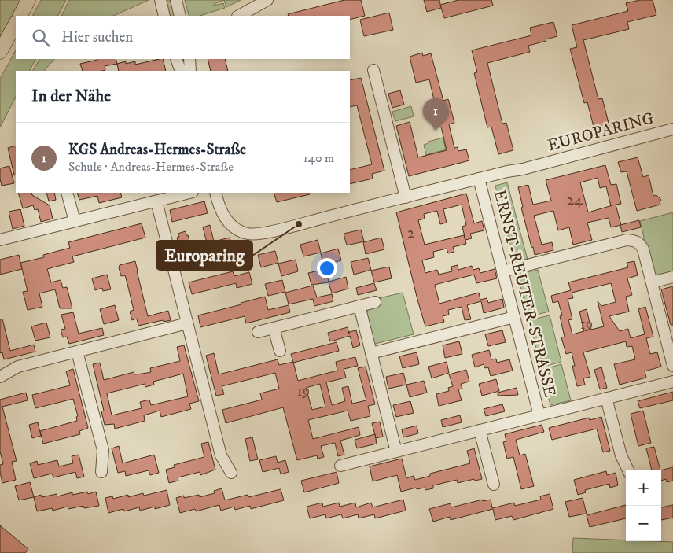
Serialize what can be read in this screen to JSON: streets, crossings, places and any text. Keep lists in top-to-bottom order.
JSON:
{
  "streets": {
    "street": ["EUROPARING", "ERNST-REUTER-STRASSE"]
  },
  "crossings": [
    ["EUROPARING", "ERNST-REUTER-STRASSE"]
  ],
  "places": ["Europaring"],
  "house_numbers": [
    "24",
    "2",
    "19",
    "19"
  ],
  "page": {
    "search": "Hier suchen",
    "heading": "In der Nähe",
    "pins": "1",
    "list": [
      {
        "mark": "1",
        "name": "KGS Andreas-Hermes-Straße",
        "note": "Schule · Andreas-Hermes-Straße",
        "value": "140 m"
      }
    ],
    "map_buttons": ["+", "−"]
  }
}
